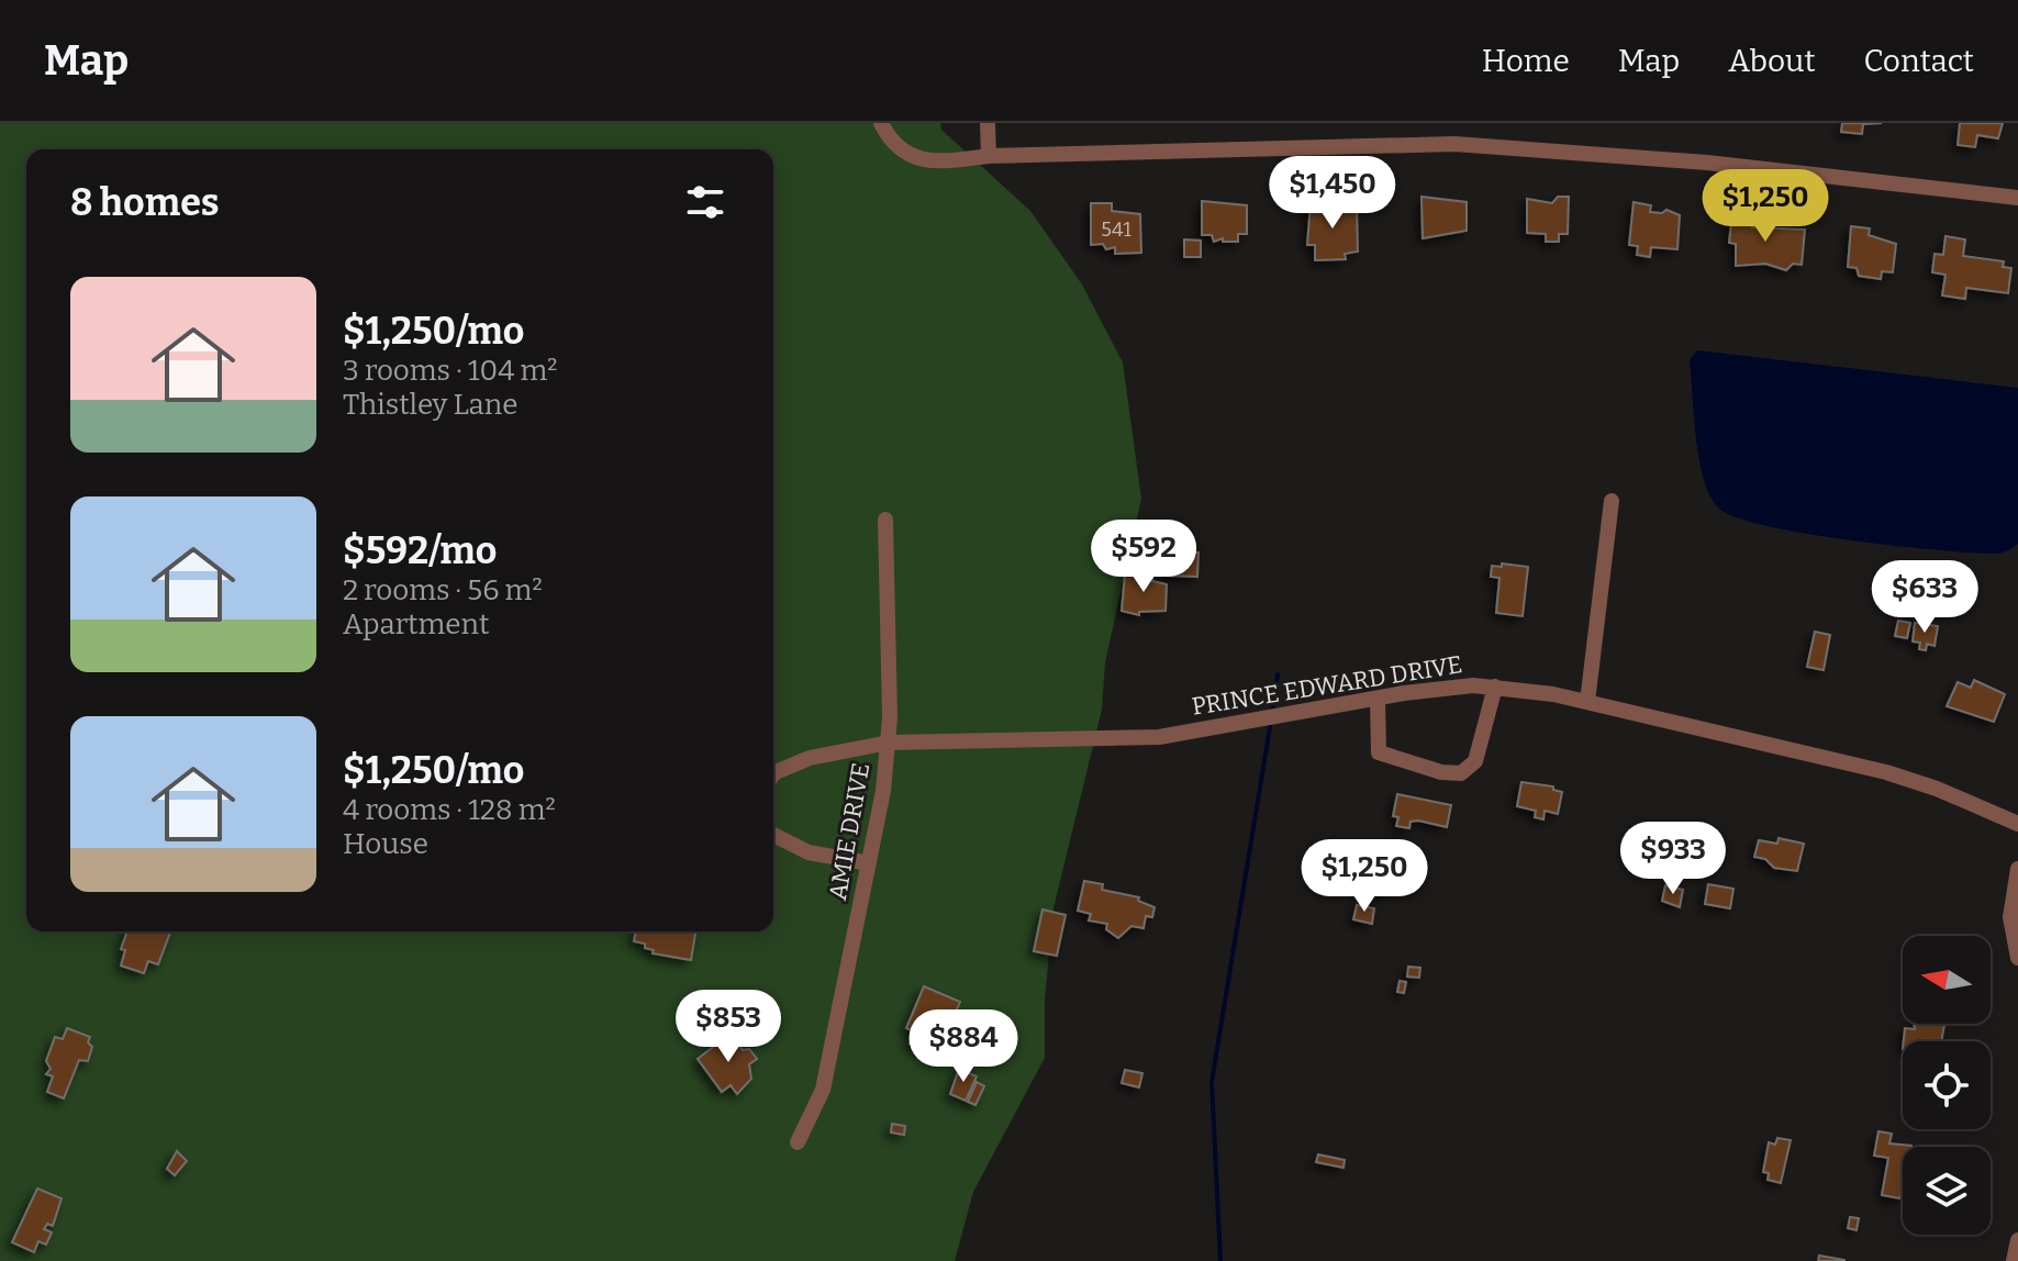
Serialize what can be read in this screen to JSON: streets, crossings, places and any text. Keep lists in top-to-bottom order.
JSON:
{
  "streets": {
    "street": ["PRINCE EDWARD DRIVE", "AMIE DRIVE"]
  },
  "crossings": [
    ["PRINCE EDWARD DRIVE", "AMIE DRIVE"]
  ],
  "house_numbers": ["541"],
  "north": "left",
  "page": {
    "header": "Map",
    "nav": [
      "Home",
      "Map",
      "About",
      "Contact"
    ],
    "heading": "8 homes",
    "price": [
      "$1,450",
      "$1,250",
      "$592",
      "$633",
      "$933",
      "$1,250",
      "$853",
      "$884"
    ],
    "list": [
      {
        "name": "$1,250/mo",
        "note": "3 rooms · 104 m² · Thistley Lane"
      },
      {
        "name": "$592/mo",
        "note": "2 rooms · 56 m² · Apartment"
      },
      {
        "name": "$1,250/mo",
        "note": "4 rooms · 128 m² · House"
      }
    ]
  }
}
